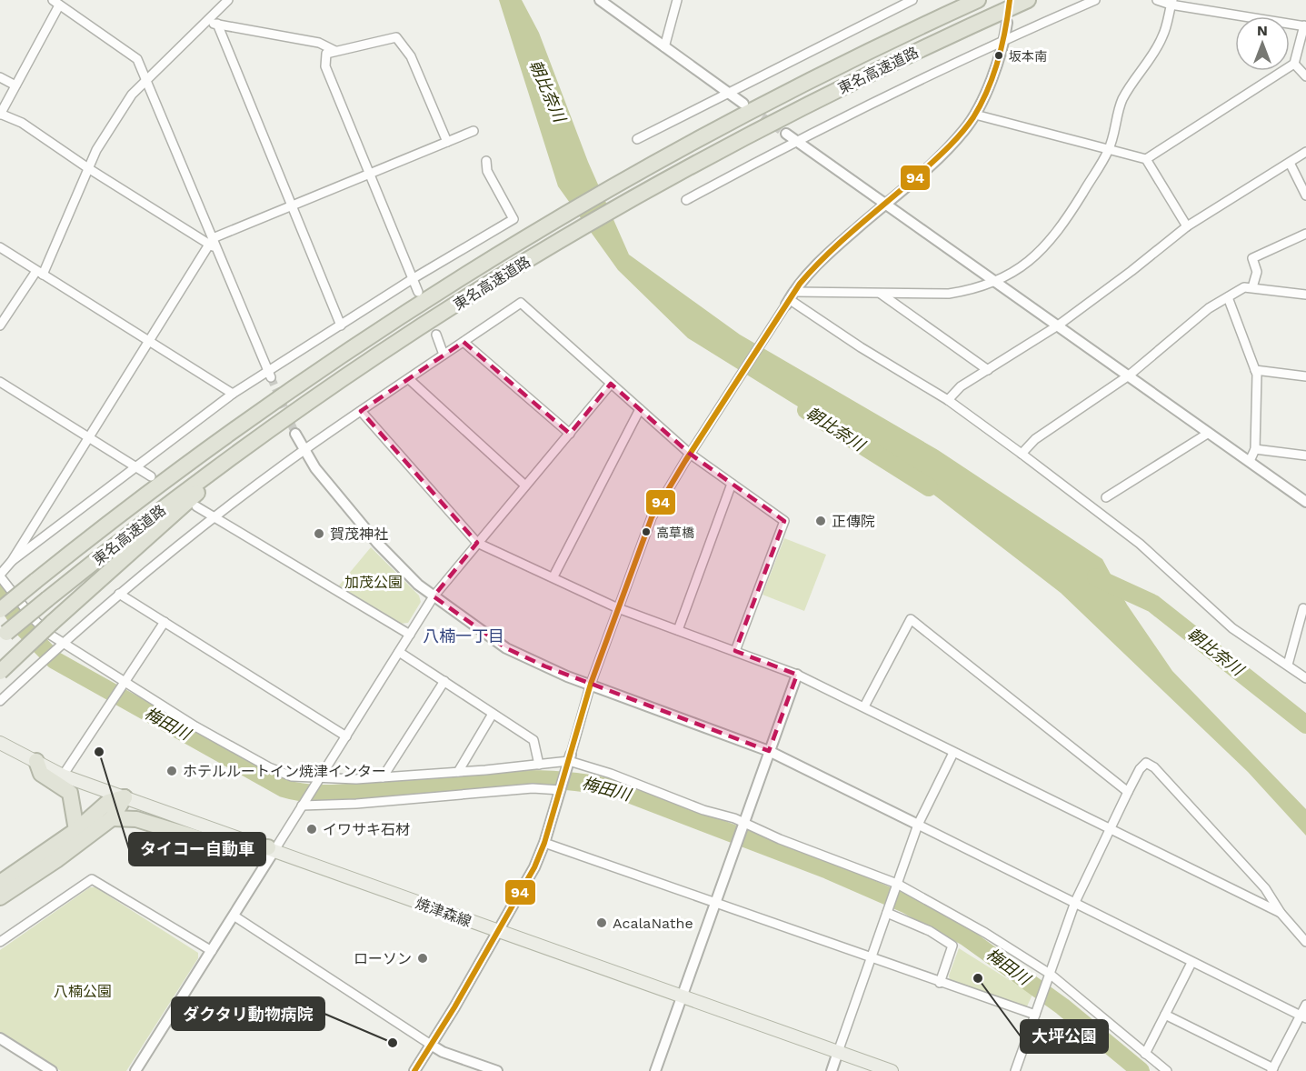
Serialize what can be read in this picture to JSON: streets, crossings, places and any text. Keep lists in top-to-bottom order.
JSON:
{
  "streets": {
    "highway": ["東名高速道路"],
    "main road": ["焼津森線"]
  },
  "districts": ["八楠一丁目"],
  "water": ["朝比奈川", "梅田川"],
  "parks": ["加茂公園", "八楠公園"],
  "places": [
    "坂本南",
    "正傳院",
    "高草橋",
    "賀茂神社",
    "タイコー自動車",
    "ホテルルートイン焼津インター",
    "イワサキ石材",
    "AcalaNathe",
    "ローソン",
    "大坪公園",
    "ダクタリ動物病院"
  ],
  "lines": ["transit line 94"],
  "north": "top"
}
